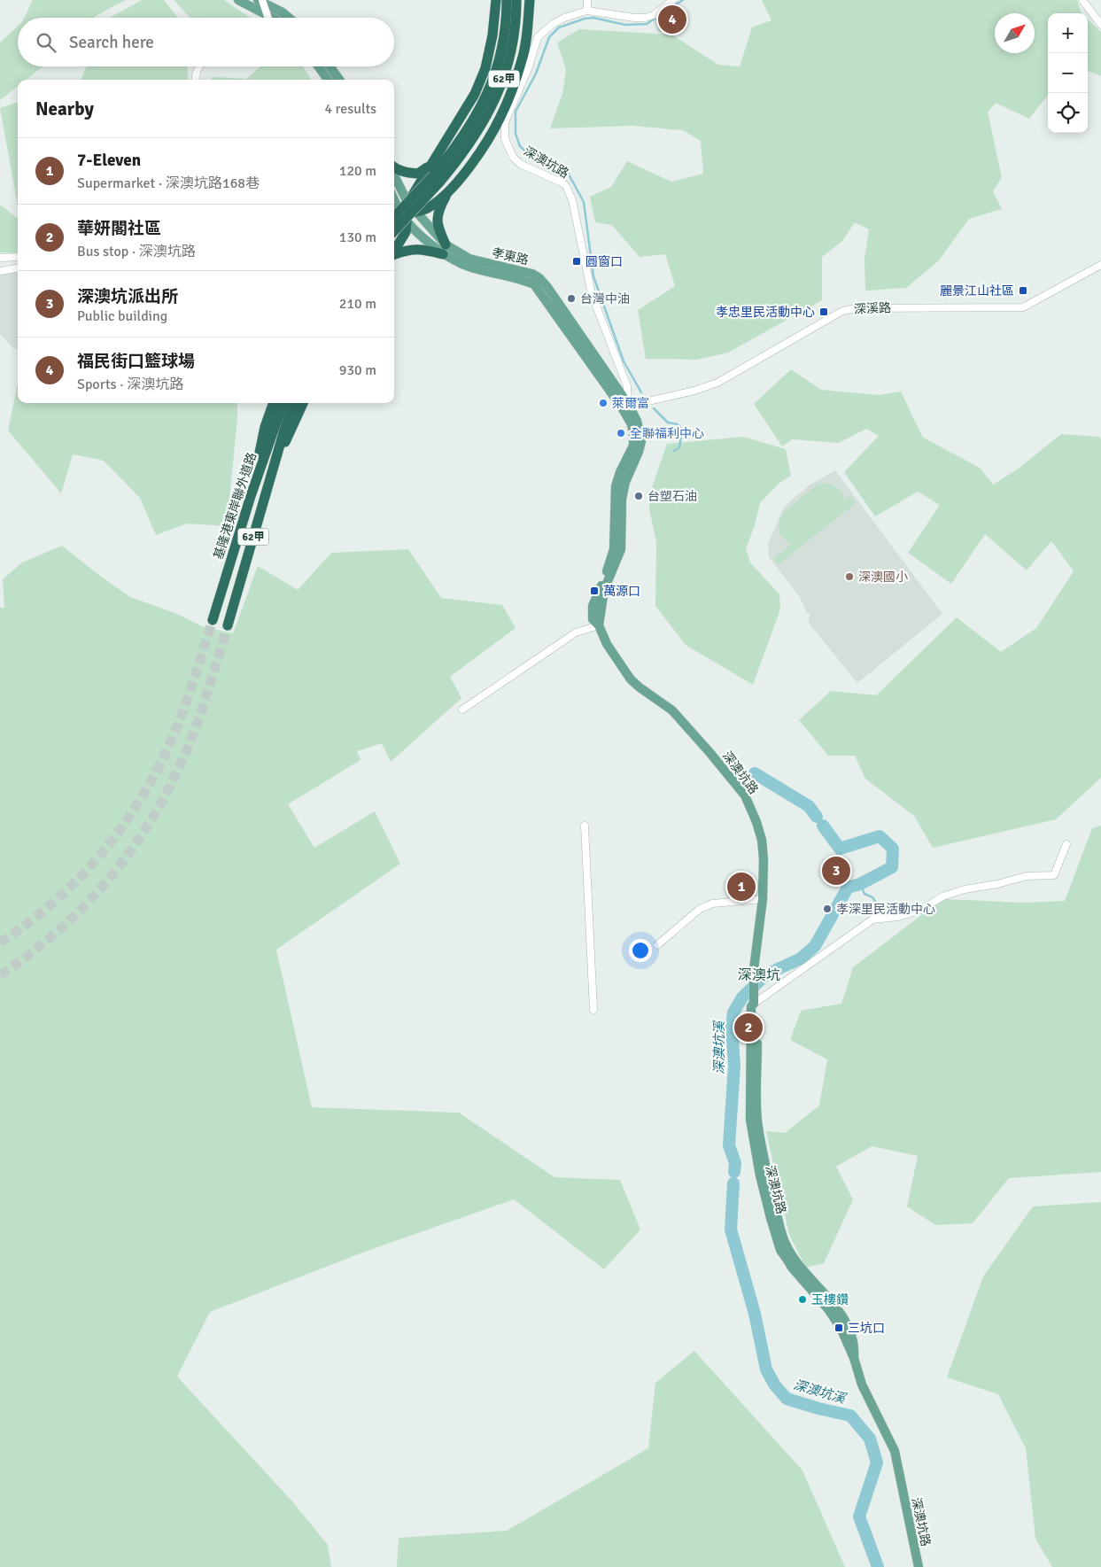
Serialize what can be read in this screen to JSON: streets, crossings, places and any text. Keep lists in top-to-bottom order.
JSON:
{
  "streets": {
    "highway": ["62甲", "基隆港東岸聯外道路"],
    "main road": ["深澳坑路", "孝東路"],
    "street": ["深溪路"]
  },
  "crossings": [
    ["深澳坑路", "孝東路"],
    ["深澳坑路", "深溪路"],
    ["孝東路", "深溪路"]
  ],
  "districts": ["深澳坑"],
  "water": ["深澳坑溪"],
  "places": {
    "transit": [
      "圓窗口",
      "麗景江山社區",
      "孝忠里民活動中心",
      "萬源口",
      "三坑口"
    ],
    "other": [
      "台灣中油",
      "萊爾富",
      "全聯福利中心",
      "台塑石油",
      "深澳國小",
      "孝深里民活動中心",
      "玉樓鑽"
    ]
  },
  "north": "top right",
  "page": {
    "pins": [
      "4",
      "3",
      "1",
      "2"
    ],
    "map_buttons": ["+", "−"],
    "search": "Search here",
    "heading": ["Nearby", "4 results"],
    "list": [
      {
        "mark": "1",
        "name": "7-Eleven",
        "note": "Supermarket · 深澳坑路168巷",
        "value": "120 m"
      },
      {
        "mark": "2",
        "name": "華妍閣社區",
        "note": "Bus stop · 深澳坑路",
        "value": "130 m"
      },
      {
        "mark": "3",
        "name": "深澳坑派出所",
        "note": "Public building",
        "value": "210 m"
      },
      {
        "mark": "4",
        "name": "福民街口籃球場",
        "note": "Sports · 深澳坑路",
        "value": "930 m"
      }
    ]
  }
}
